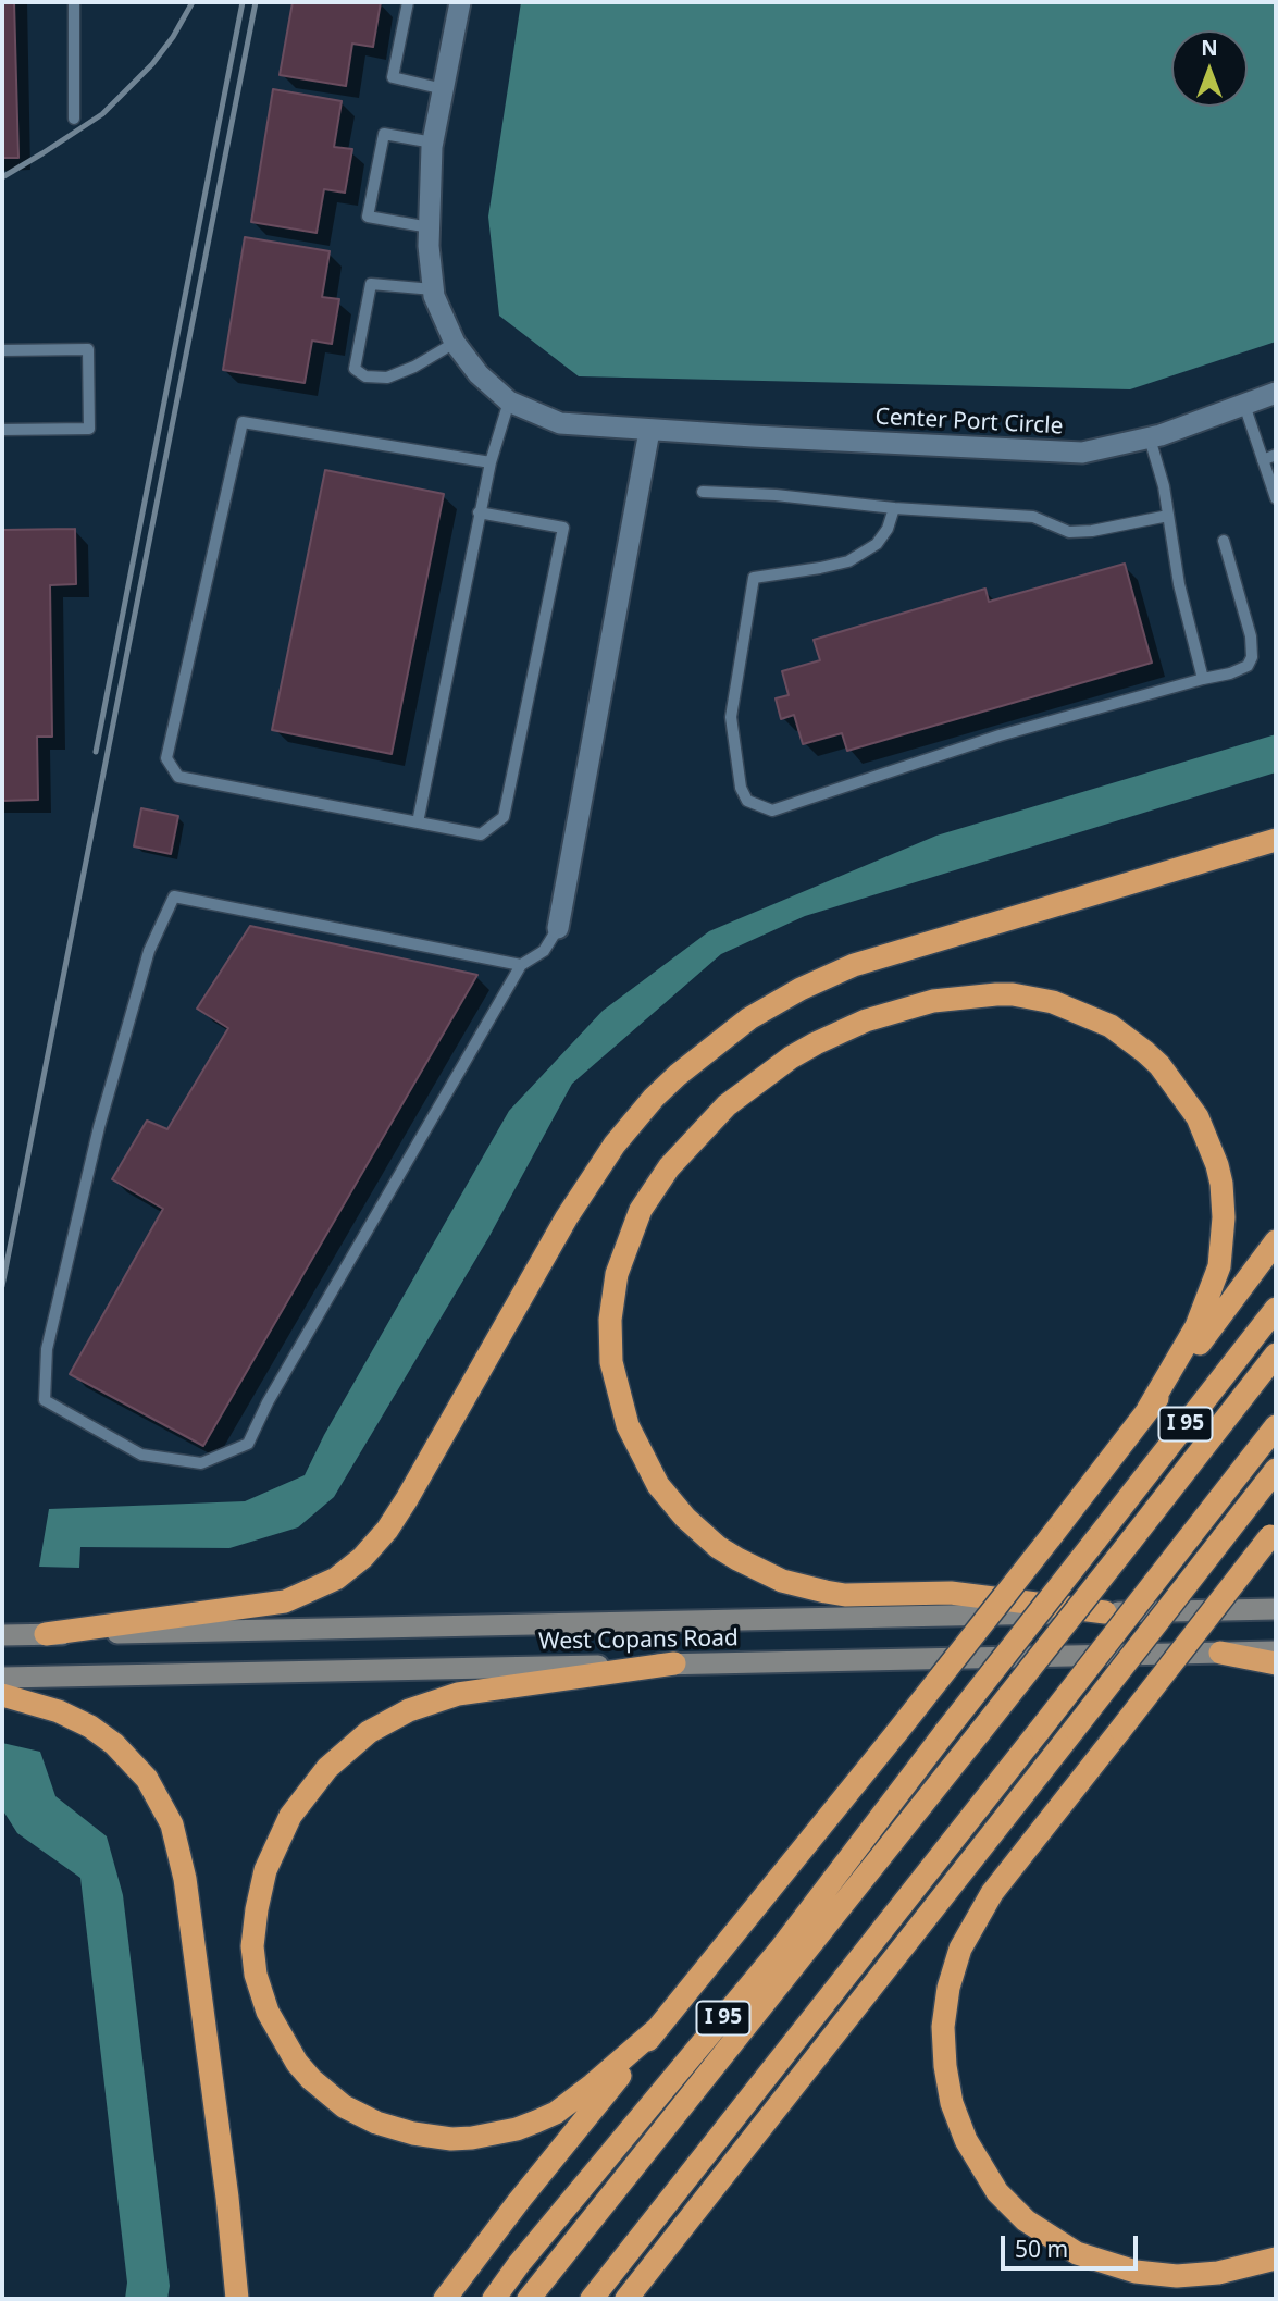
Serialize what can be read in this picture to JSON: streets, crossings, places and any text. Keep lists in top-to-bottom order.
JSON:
{
  "streets": {
    "highway": ["I 95"],
    "main road": ["West Copans Road"],
    "street": ["Center Port Circle"]
  },
  "scale_bar": "50 m",
  "north": "top"
}
